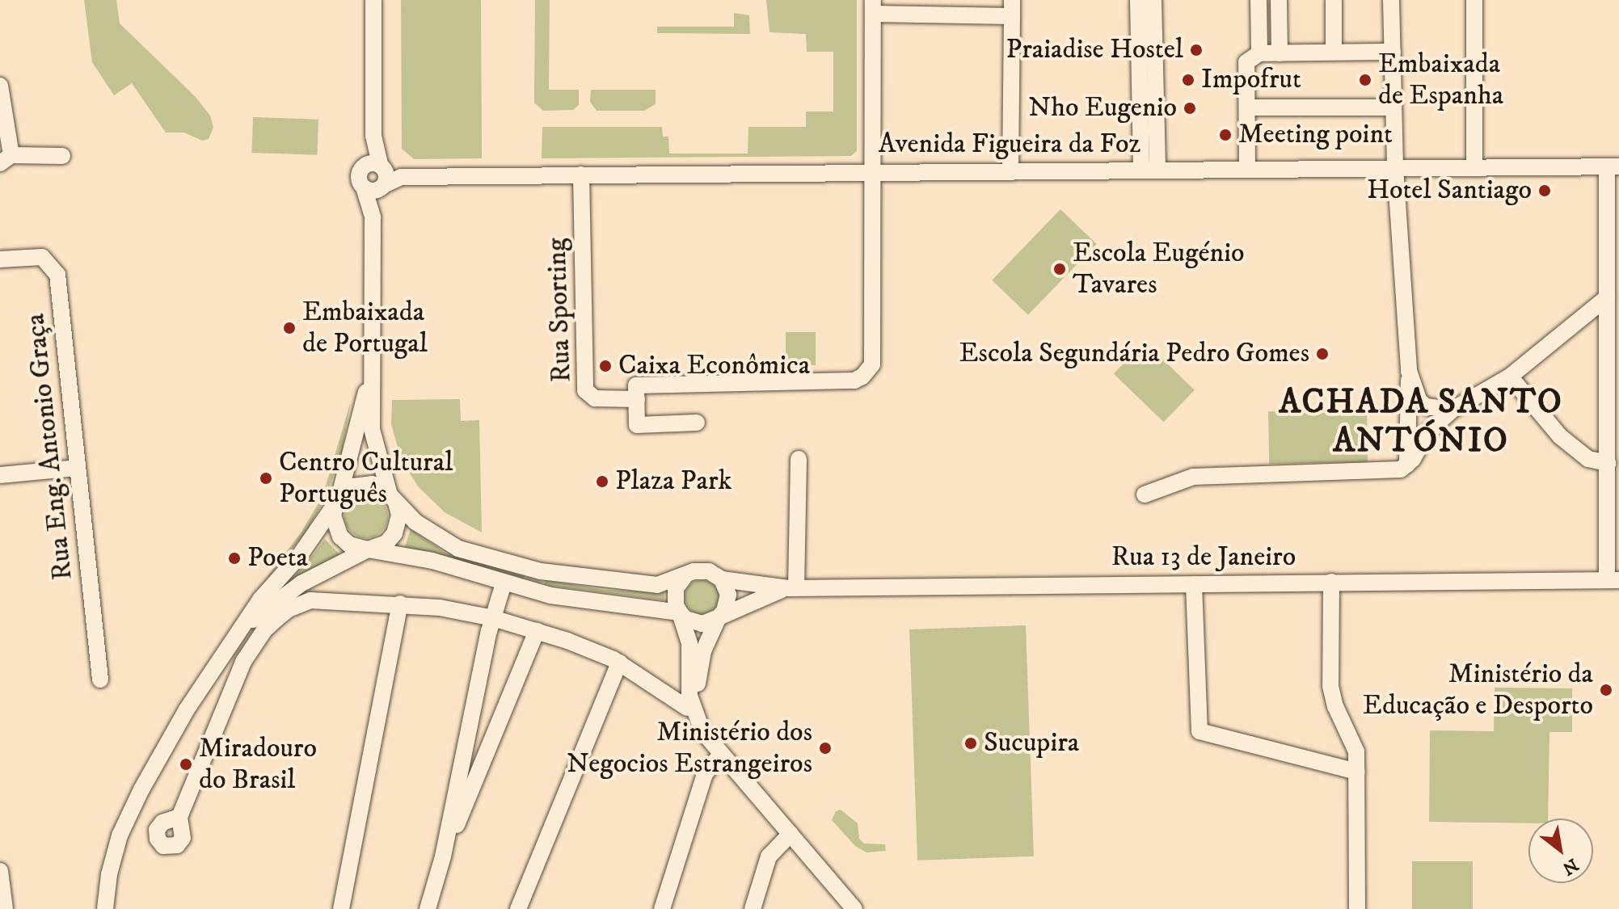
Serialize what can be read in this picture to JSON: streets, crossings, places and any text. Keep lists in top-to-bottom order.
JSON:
{
  "streets": {
    "street": [
      "Avenida Figueira da Foz",
      "Rua Sporting",
      "Rua Eng. Antonio Graça",
      "Rua 13 de Janeiro"
    ]
  },
  "crossings": [
    ["Avenida Figueira da Foz", "Rua Sporting"]
  ],
  "districts": ["ACHADA SANTO ANTÓNIO"],
  "places": [
    "Praiadise Hostel",
    "Impofrut",
    "Embaixada de Espanha",
    "Nho Eugenio",
    "Meeting point",
    "Hotel Santiago",
    "Escola Eugénio Tavares",
    "Embaixada de Portugal",
    "Escola Segundária Pedro Gomes",
    "Caixa Econômica",
    "Centro Cultural Português",
    "Plaza Park",
    "Poeta",
    "Ministério da Educação e Desporto",
    "Sucupira",
    "Ministério dos Negocios Estrangeiros",
    "Miradouro do Brasil"
  ],
  "north": "bottom right"
}
